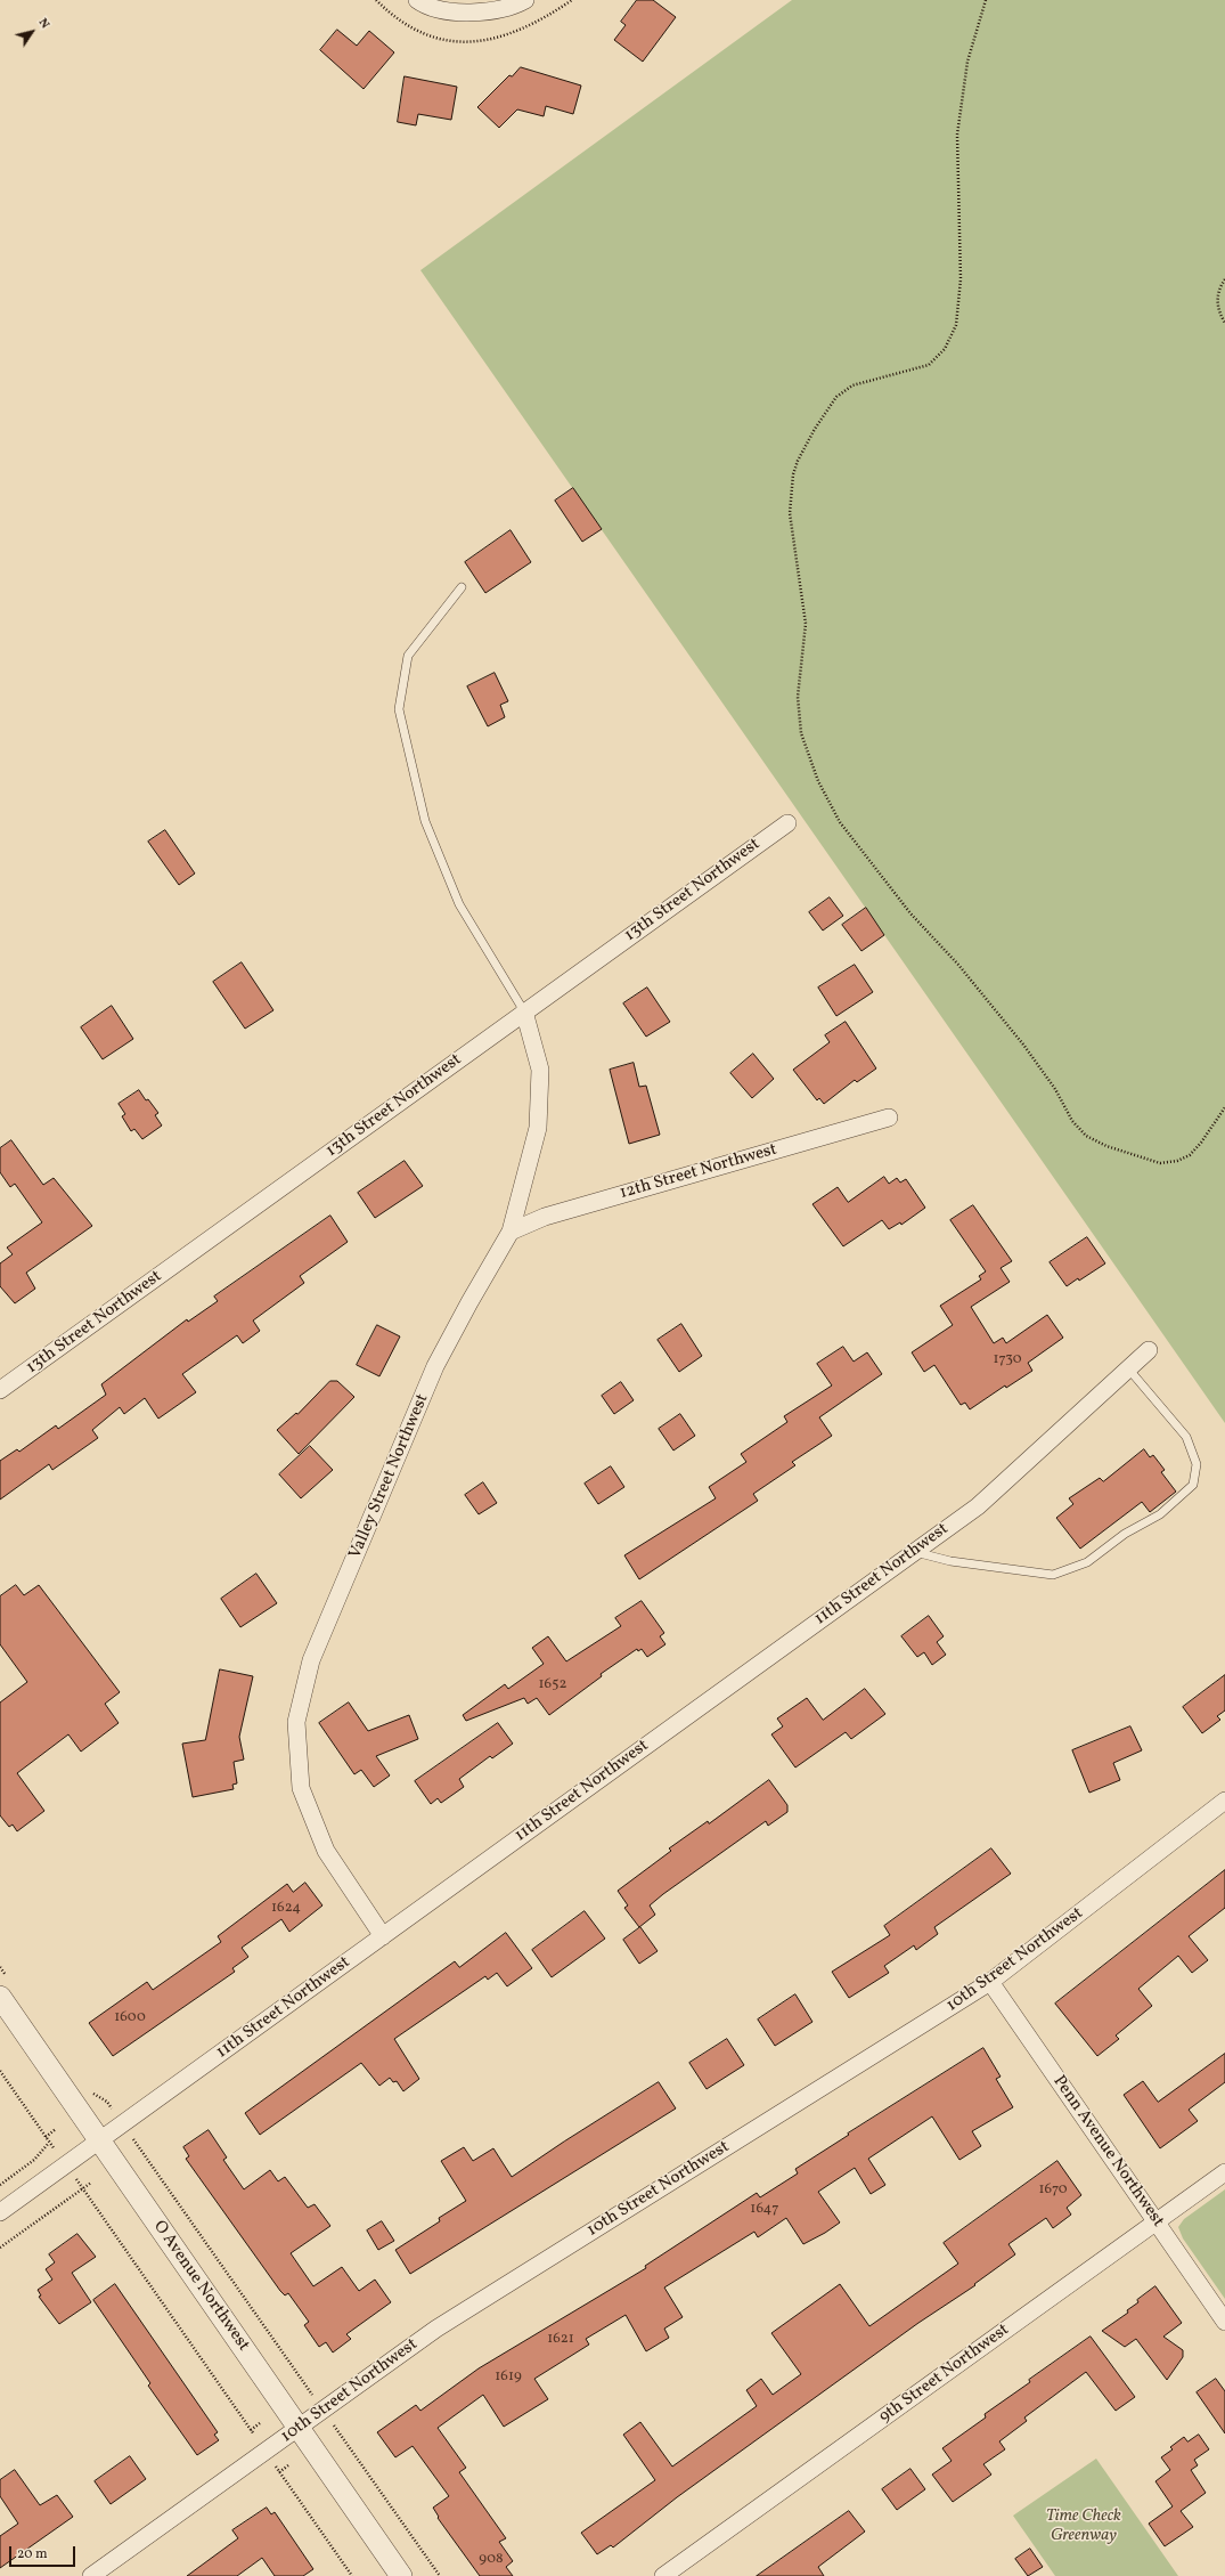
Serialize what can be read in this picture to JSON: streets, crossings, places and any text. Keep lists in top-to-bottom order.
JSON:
{
  "streets": {
    "street": [
      "13th Street Northwest",
      "12th Street Northwest",
      "Valley Street Northwest",
      "11th Street Northwest",
      "10th Street Northwest",
      "Penn Avenue Northwest",
      "O Avenue Northwest",
      "9th Street Northwest"
    ]
  },
  "crossings": [
    ["13th Street Northwest", "Valley Street Northwest"],
    ["12th Street Northwest", "Valley Street Northwest"],
    ["Valley Street Northwest", "11th Street Northwest"],
    ["11th Street Northwest", "O Avenue Northwest"],
    ["10th Street Northwest", "Penn Avenue Northwest"],
    ["10th Street Northwest", "O Avenue Northwest"],
    ["Penn Avenue Northwest", "9th Street Northwest"]
  ],
  "parks": ["Time Check Greenway"],
  "house_numbers": [
    "1730",
    "1652",
    "1624",
    "1600",
    "1670",
    "1647",
    "1621",
    "1619",
    "908"
  ],
  "scale_bar": "20 m",
  "north": "top right"
}
